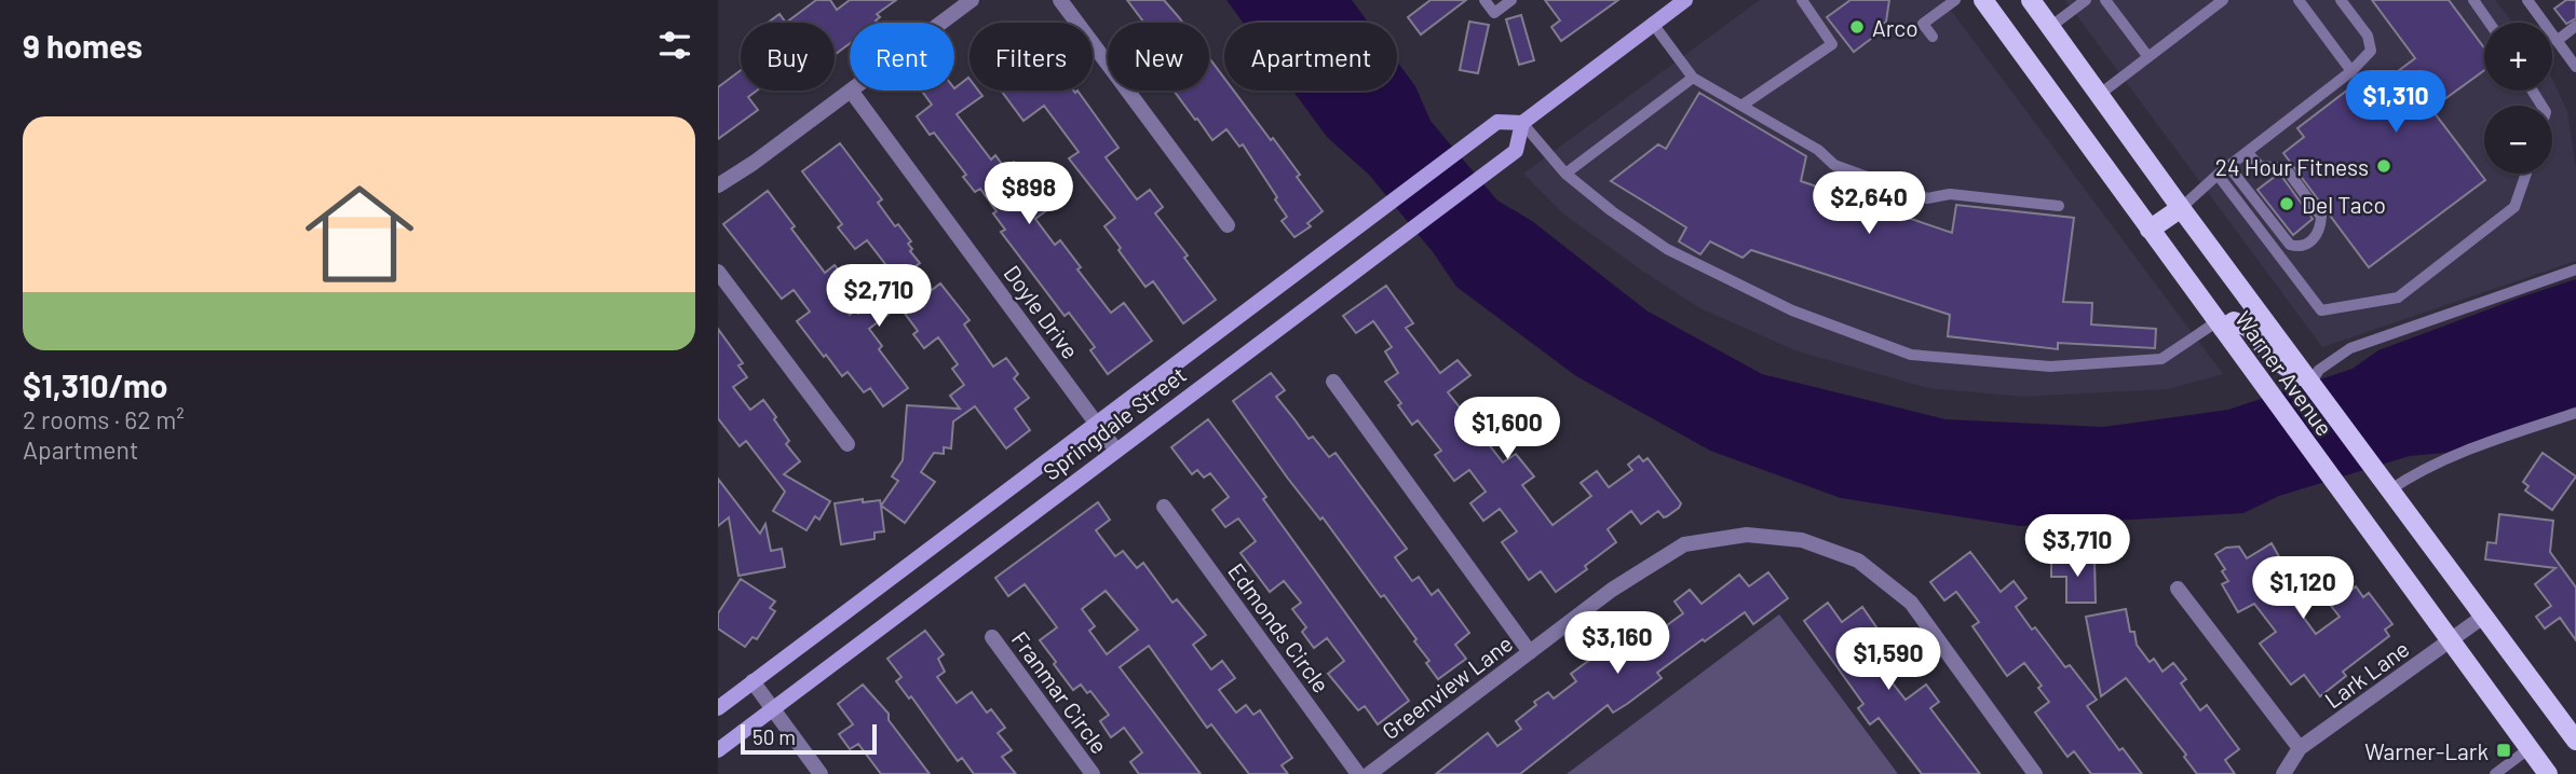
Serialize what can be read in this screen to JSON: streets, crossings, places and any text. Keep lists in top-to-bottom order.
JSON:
{
  "streets": {
    "main road": ["Warner Avenue", "Springdale Street"],
    "street": [
      "Doyle Drive",
      "Edmonds Circle",
      "Lark Lane",
      "Greenview Lane",
      "Franmar Circle"
    ]
  },
  "crossings": [
    ["Doyle Drive", "Springdale Street"],
    ["Warner Avenue", "Lark Lane"]
  ],
  "places": {
    "other": ["Arco", "24 Hour Fitness", "Del Taco"],
    "transit": ["Warner-Lark"]
  },
  "scale_bar": "50 m",
  "page": {
    "heading": "9 homes",
    "map_buttons": ["+", "−"],
    "chip": [
      "Buy",
      "Rent",
      "Filters",
      "New",
      "Apartment"
    ],
    "price": [
      "$1,310",
      "$898",
      "$2,640",
      "$2,710",
      "$1,600",
      "$3,710",
      "$1,120",
      "$3,160",
      "$1,590"
    ],
    "list": [
      {
        "name": "$1,310/mo",
        "note": "2 rooms · 62 m² · Apartment"
      }
    ],
    "scale": "50 m"
  }
}
